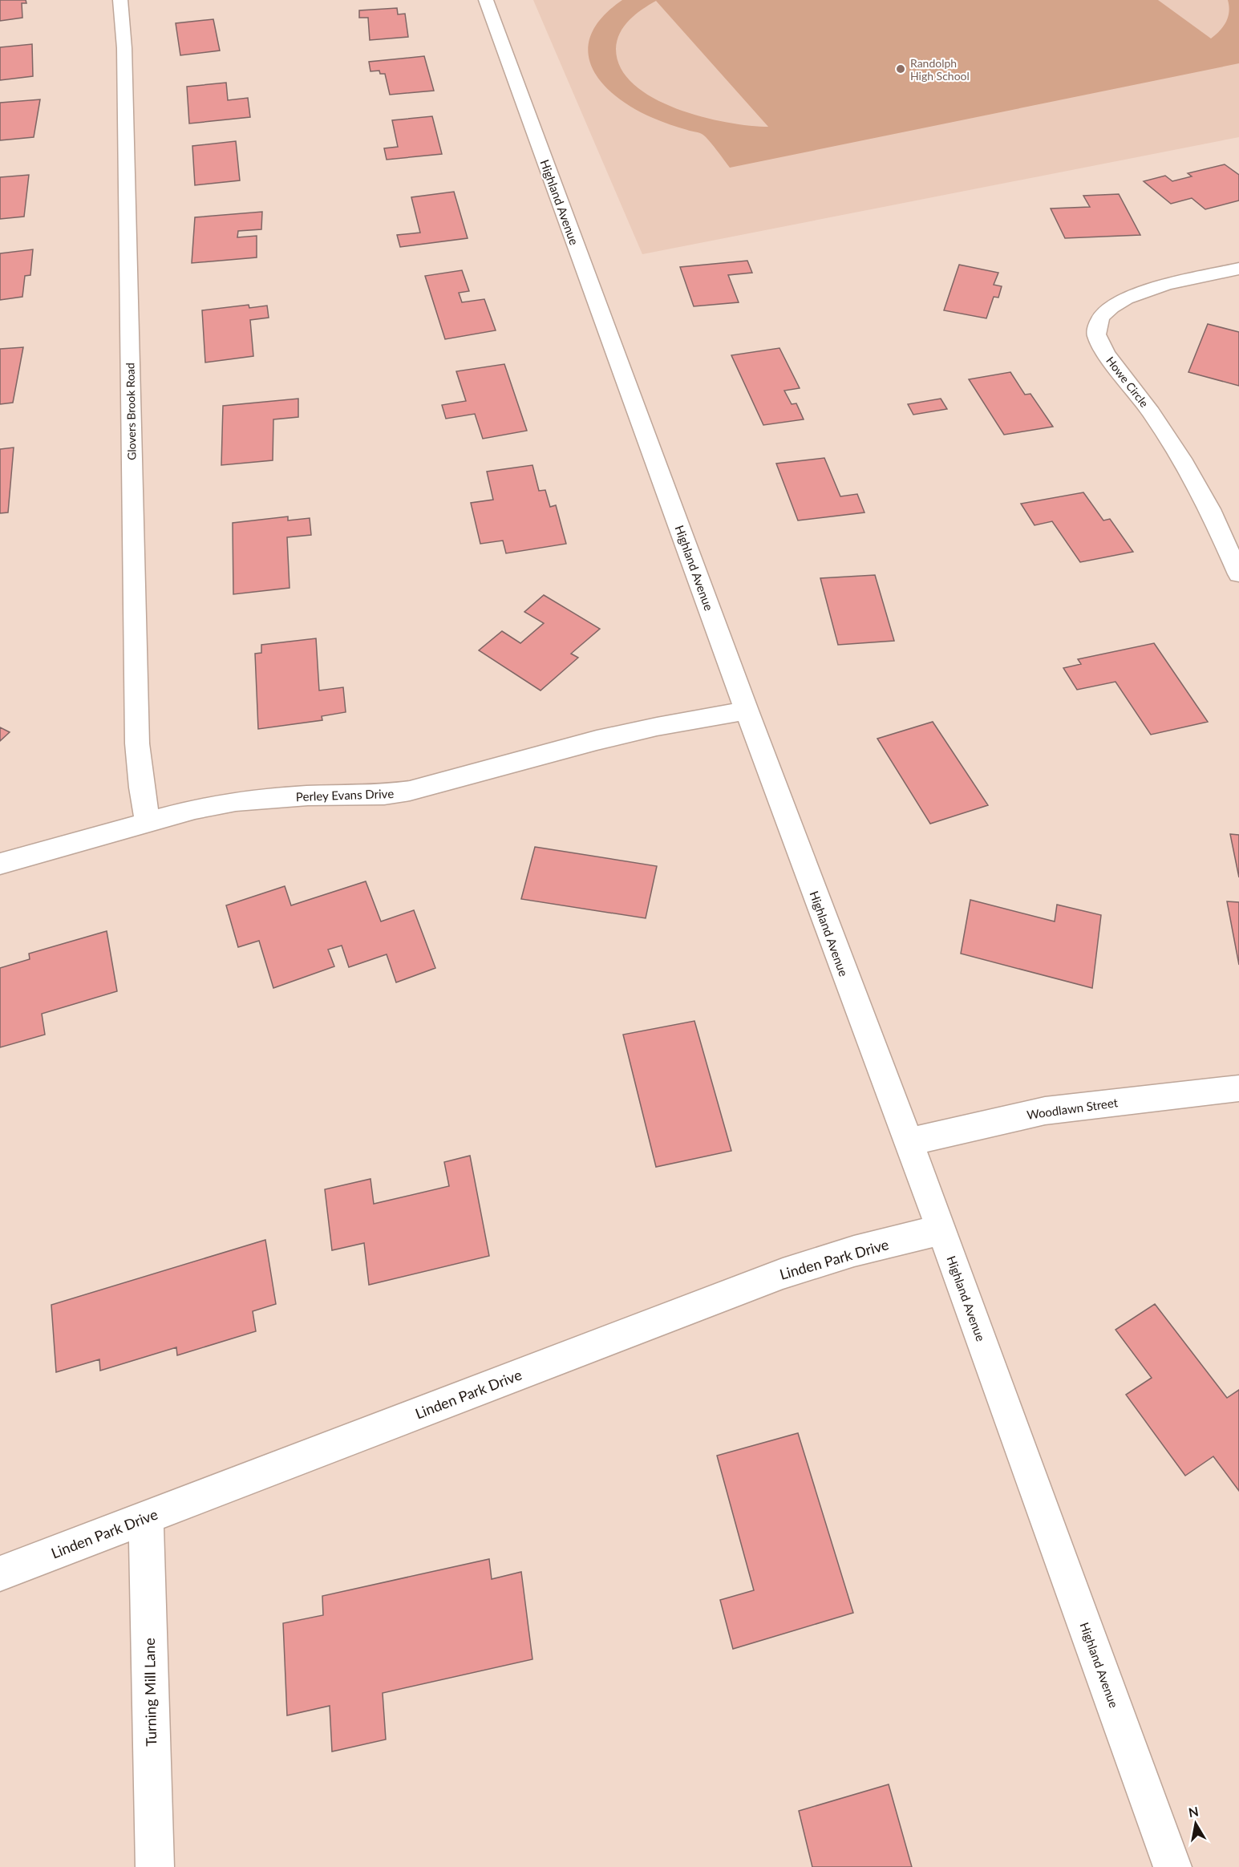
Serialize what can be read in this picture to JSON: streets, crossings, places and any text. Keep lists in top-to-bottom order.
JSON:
{
  "streets": {
    "street": [
      "Highland Avenue",
      "Howe Circle",
      "Glovers Brook Road",
      "Perley Evans Drive",
      "Woodlawn Street",
      "Linden Park Drive",
      "Turning Mill Lane"
    ]
  },
  "crossings": [
    ["Highland Avenue", "Perley Evans Drive"],
    ["Highland Avenue", "Woodlawn Street"],
    ["Highland Avenue", "Linden Park Drive"],
    ["Glovers Brook Road", "Perley Evans Drive"],
    ["Linden Park Drive", "Turning Mill Lane"]
  ],
  "places": ["Randolph High School"],
  "north": "top"
}
